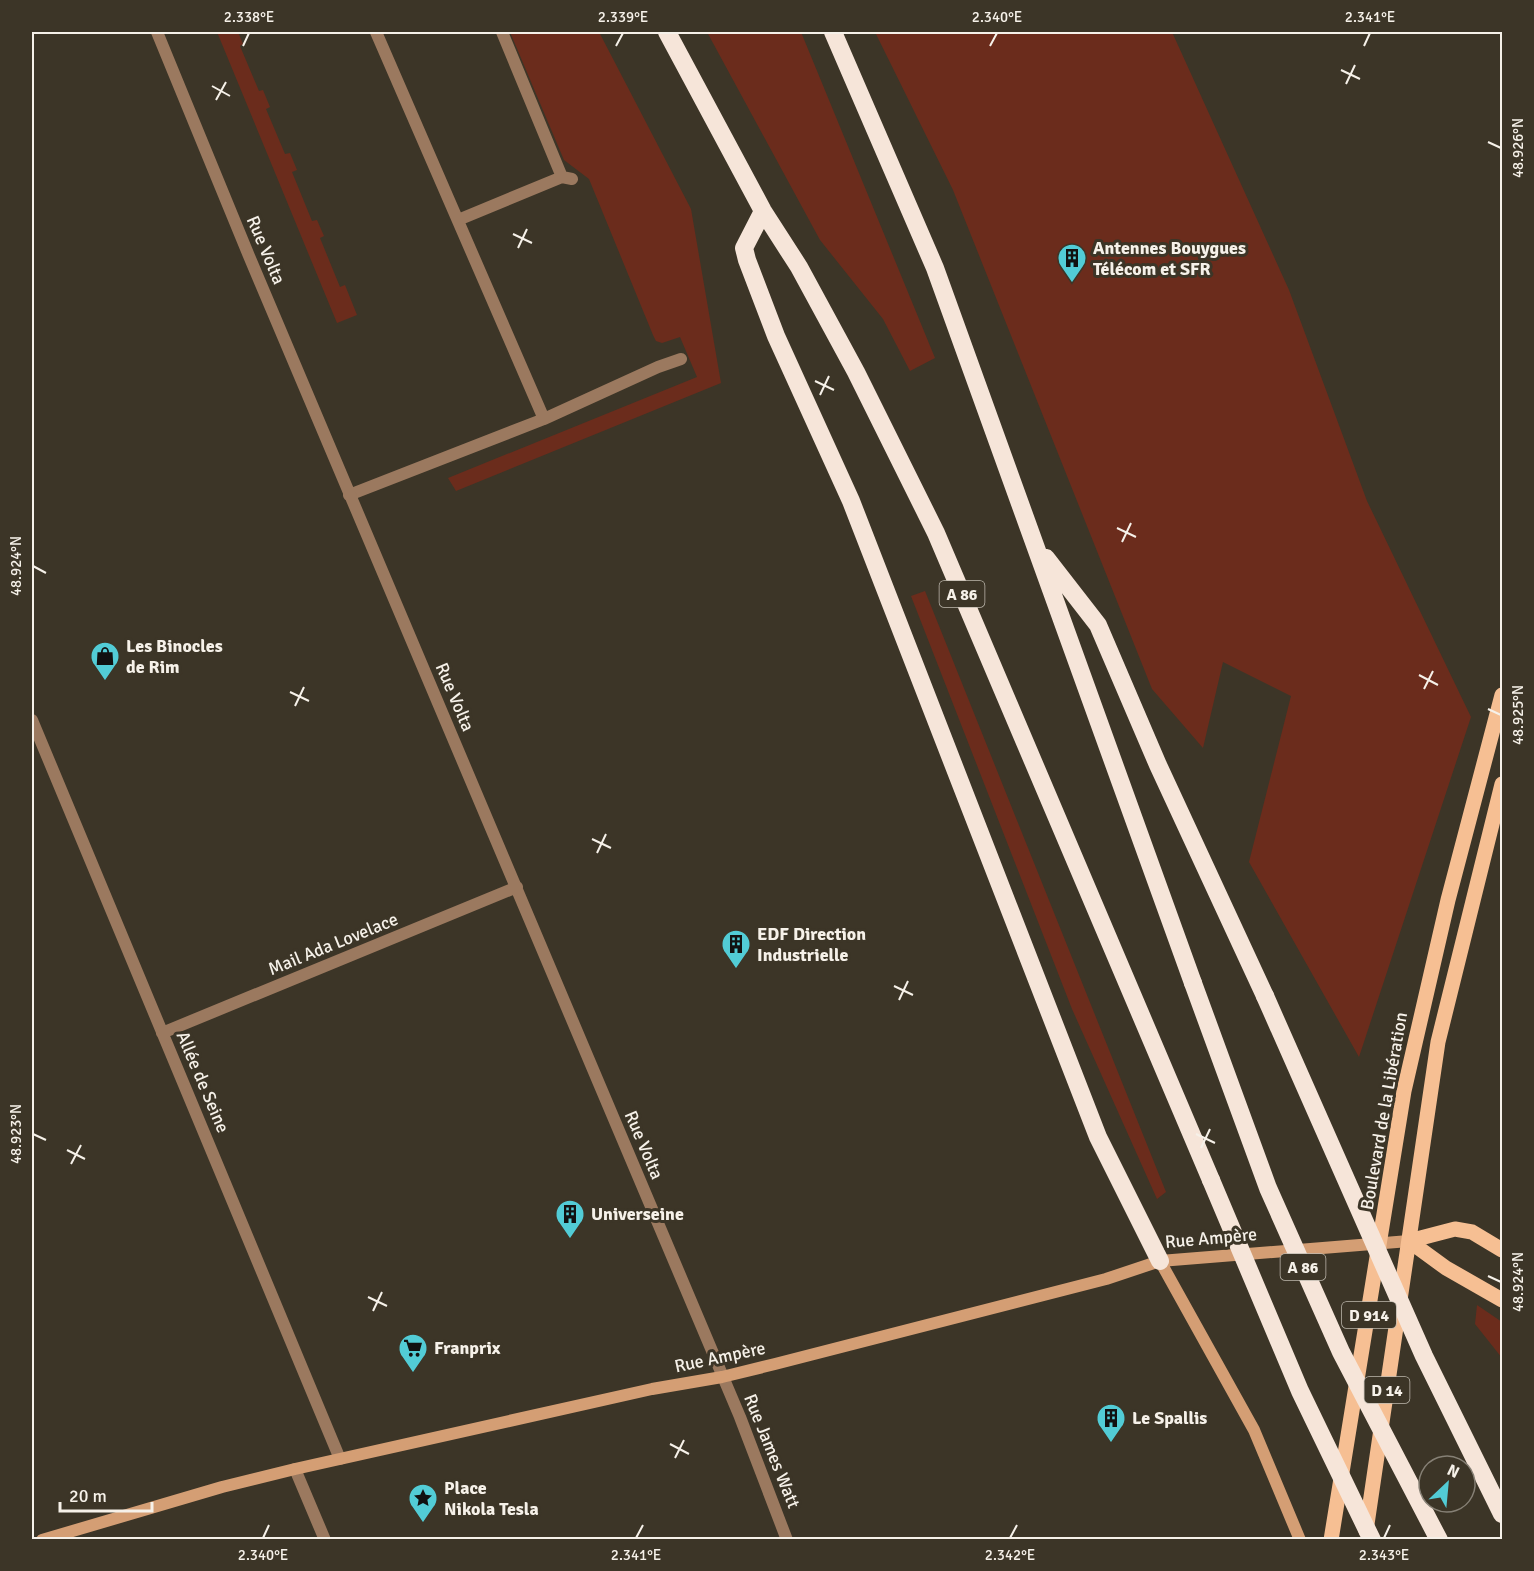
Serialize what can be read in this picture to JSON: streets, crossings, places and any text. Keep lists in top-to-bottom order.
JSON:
{
  "streets": {
    "highway": ["A 86"],
    "main road": [
      "Boulevard de la Libération",
      "Rue Ampère",
      "D 914",
      "D 14"
    ],
    "street": [
      "Rue Volta",
      "Mail Ada Lovelace",
      "Allée de Seine",
      "Rue James Watt"
    ]
  },
  "crossings": [
    ["Rue Volta", "Mail Ada Lovelace"],
    ["Rue Volta", "Rue Ampère"],
    ["Rue Volta", "Rue James Watt"],
    ["Mail Ada Lovelace", "Allée de Seine"],
    ["Allée de Seine", "Rue Ampère"],
    ["Boulevard de la Libération", "Rue Ampère"],
    ["Rue Ampère", "D 14"],
    ["Rue Ampère", "Rue James Watt"]
  ],
  "places": {
    "building": [
      "Antennes Bouygues Télécom et SFR",
      "EDF Direction Industrielle",
      "Universeine",
      "Le Spallis"
    ],
    "shop": ["Les Binocles de Rim"],
    "supermarket": ["Franprix"],
    "place": ["Place Nikola Tesla"]
  },
  "scale_bar": "20 m",
  "north": "top right",
  "coordinates": [
    "2.338°E",
    "2.339°E",
    "2.340°E",
    "2.341°E",
    "48.926°N",
    "48.924°N",
    "48.925°N",
    "48.923°N",
    "2.342°E",
    "2.343°E"
  ]
}
